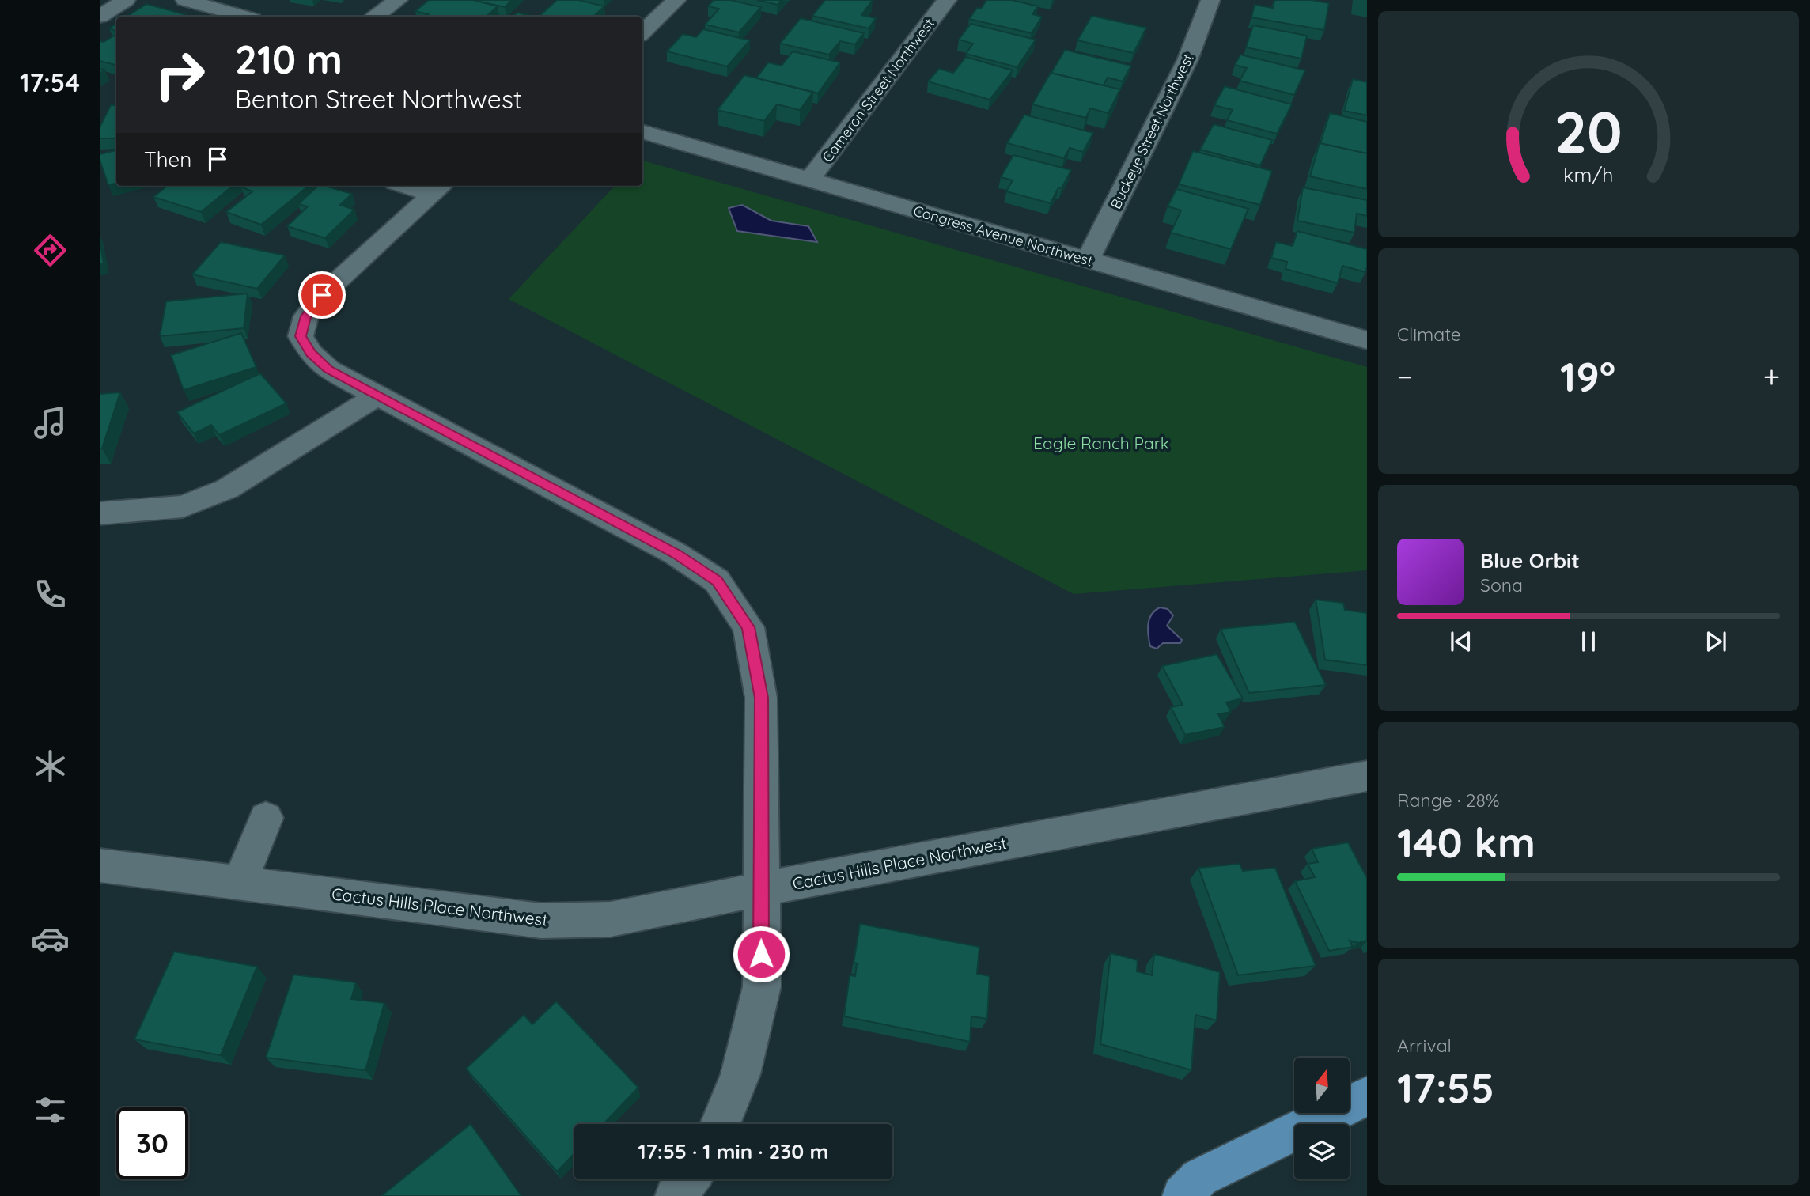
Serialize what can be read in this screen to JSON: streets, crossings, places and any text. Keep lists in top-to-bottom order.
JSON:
{
  "streets": {
    "street": [
      "Cameron Street Northwest",
      "Buckeye Street Northwest",
      "Congress Avenue Northwest",
      "Cactus Hills Place Northwest"
    ]
  },
  "crossings": [
    ["Cameron Street Northwest", "Congress Avenue Northwest"],
    ["Buckeye Street Northwest", "Congress Avenue Northwest"]
  ],
  "parks": ["Eagle Ranch Park"],
  "north": "top",
  "page": {
    "tabs": "17:54",
    "turn": ["210 m", "Benton Street Northwest"],
    "then": "Then",
    "tile": [
      "Climate",
      ["Range · 28%", "140 km"],
      ["Arrival", "17:55"]
    ],
    "heat": ["−", "19°", "+"],
    "song": ["Blue Orbit", "Sona"],
    "limit": "30",
    "trip": "17:55 · 1 min · 230 m",
    "gauge": ["20", "km/h"]
  }
}
